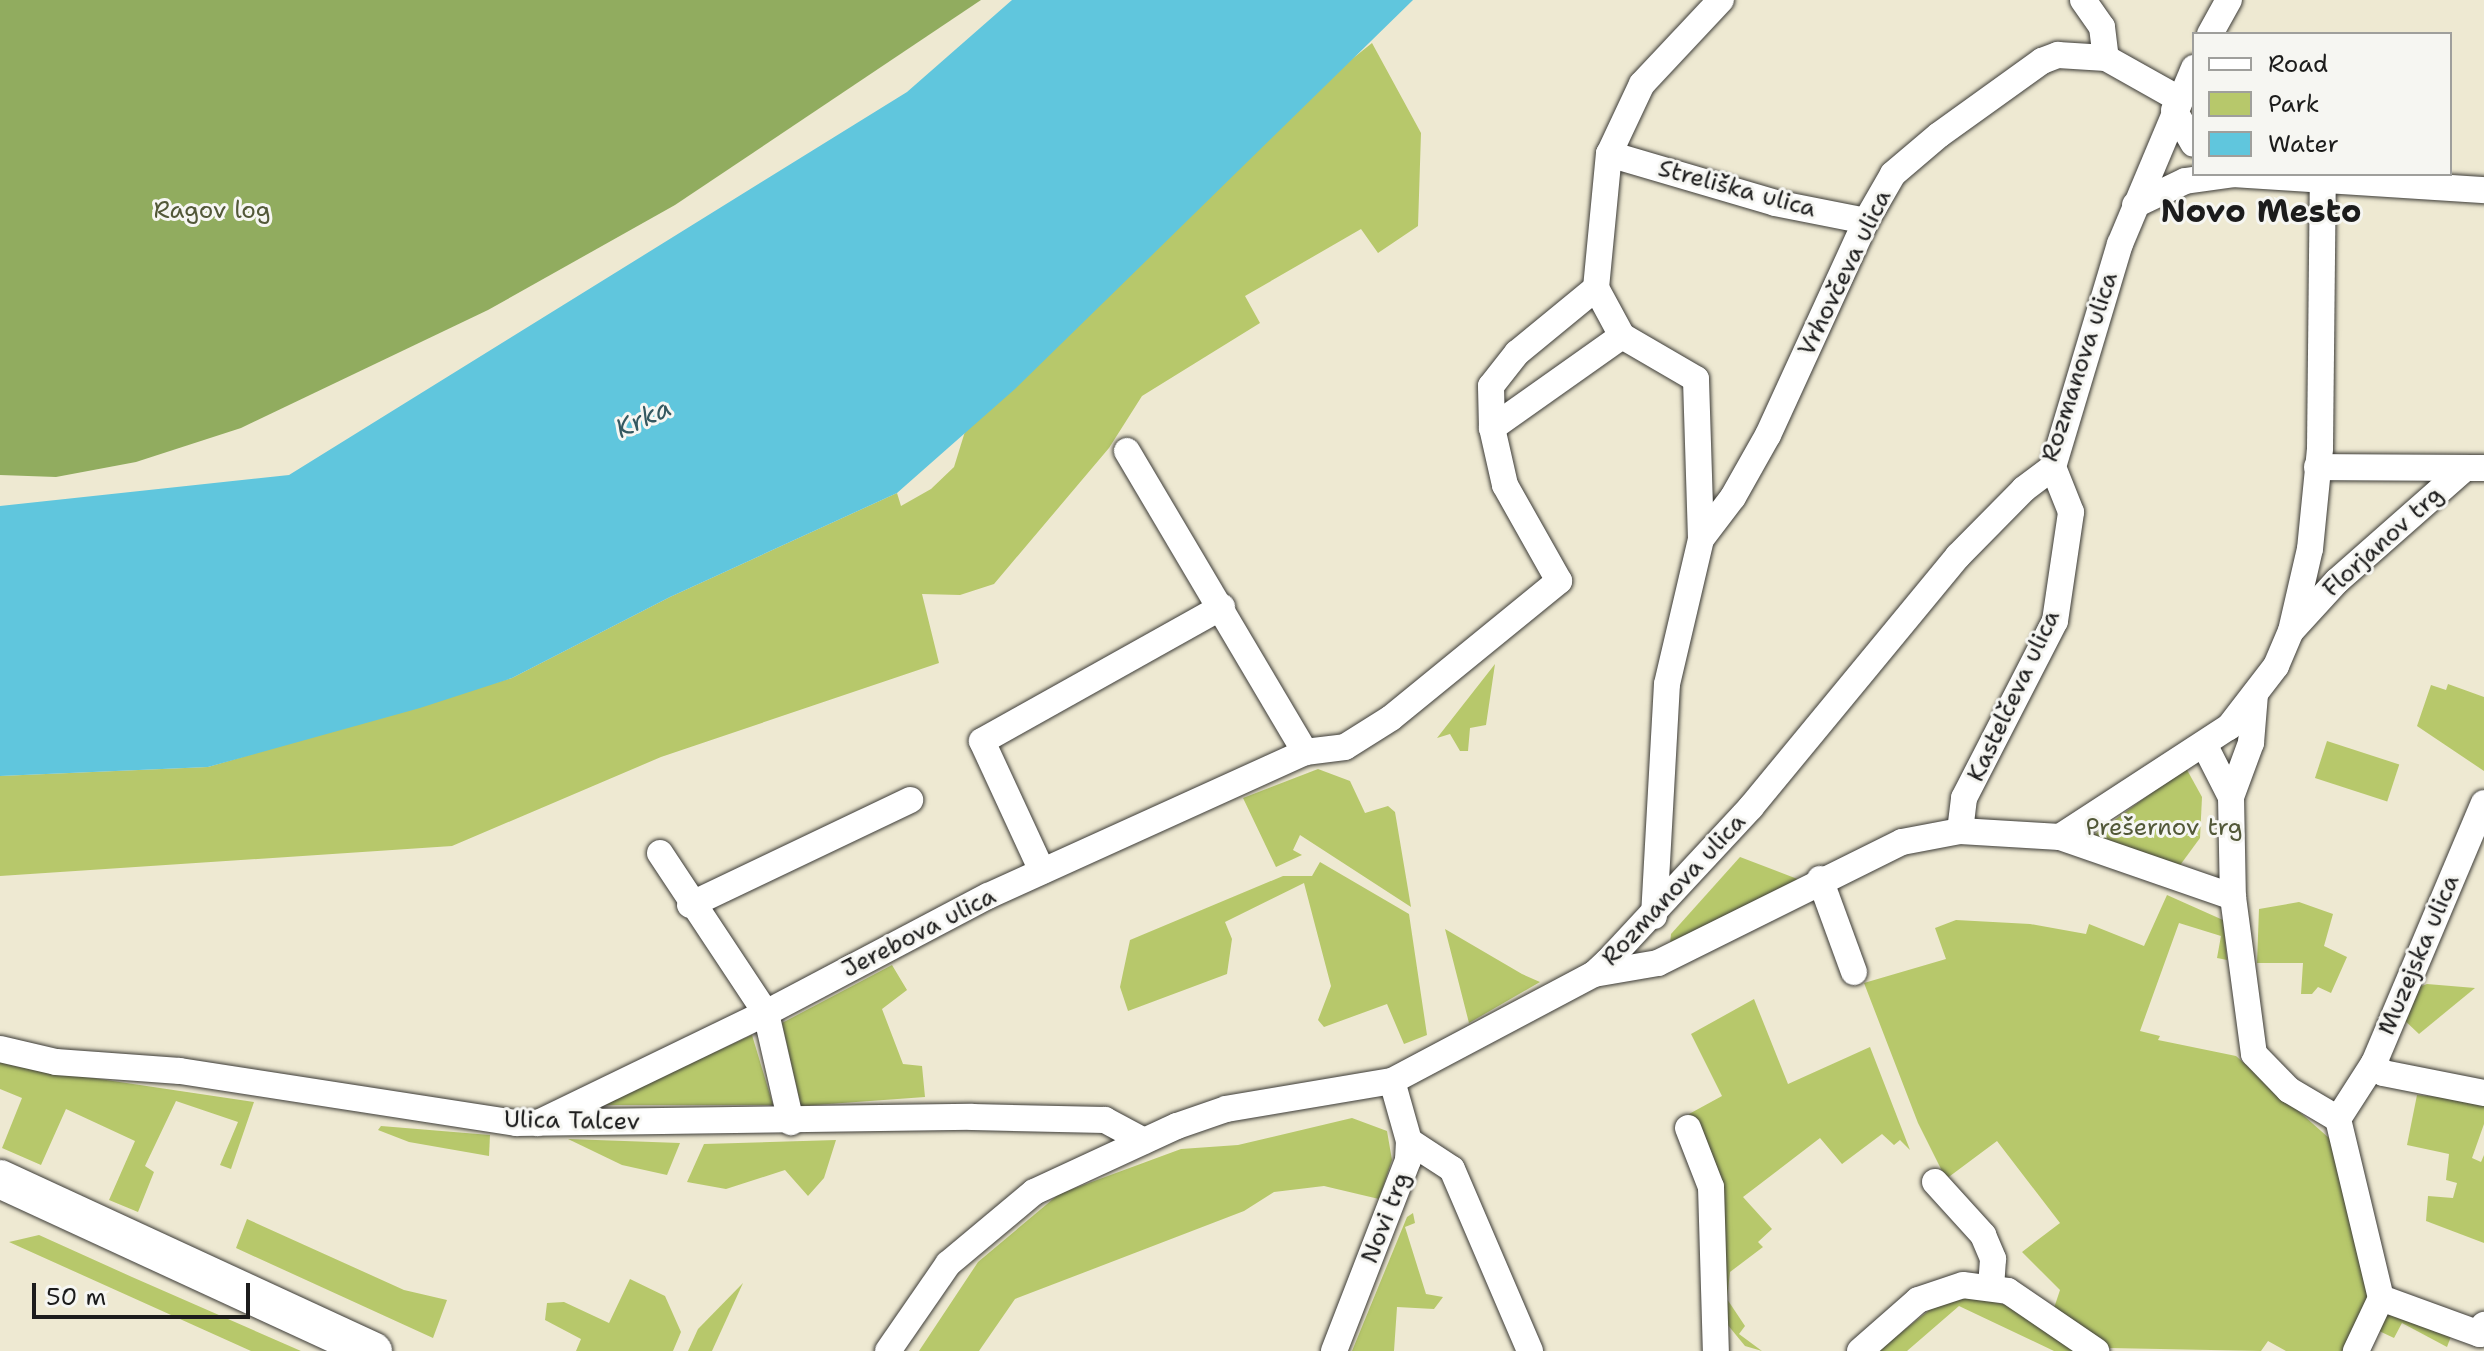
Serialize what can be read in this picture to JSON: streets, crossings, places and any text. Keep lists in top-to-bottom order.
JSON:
{
  "streets": {
    "street": [
      "Streliška ulica",
      "Vrhovčeva ulica",
      "Rozmanova ulica",
      "Florjanov trg",
      "Kastelčeva ulica",
      "Jerebova ulica",
      "Muzejska ulica",
      "Ulica Talcev",
      "Novi trg"
    ]
  },
  "crossings": [
    ["Streliška ulica", "Vrhovčeva ulica"],
    ["Vrhovčeva ulica", "Rozmanova ulica"],
    ["Rozmanova ulica", "Kastelčeva ulica"],
    ["Rozmanova ulica", "Ulica Talcev"],
    ["Rozmanova ulica", "Novi trg"],
    ["Jerebova ulica", "Ulica Talcev"]
  ],
  "districts": ["Novo Mesto"],
  "water": ["Krka"],
  "parks": ["Ragov log", "Prešernov trg"],
  "legend": ["Road", "Park", "Water"],
  "scale_bar": "50 m"
}
